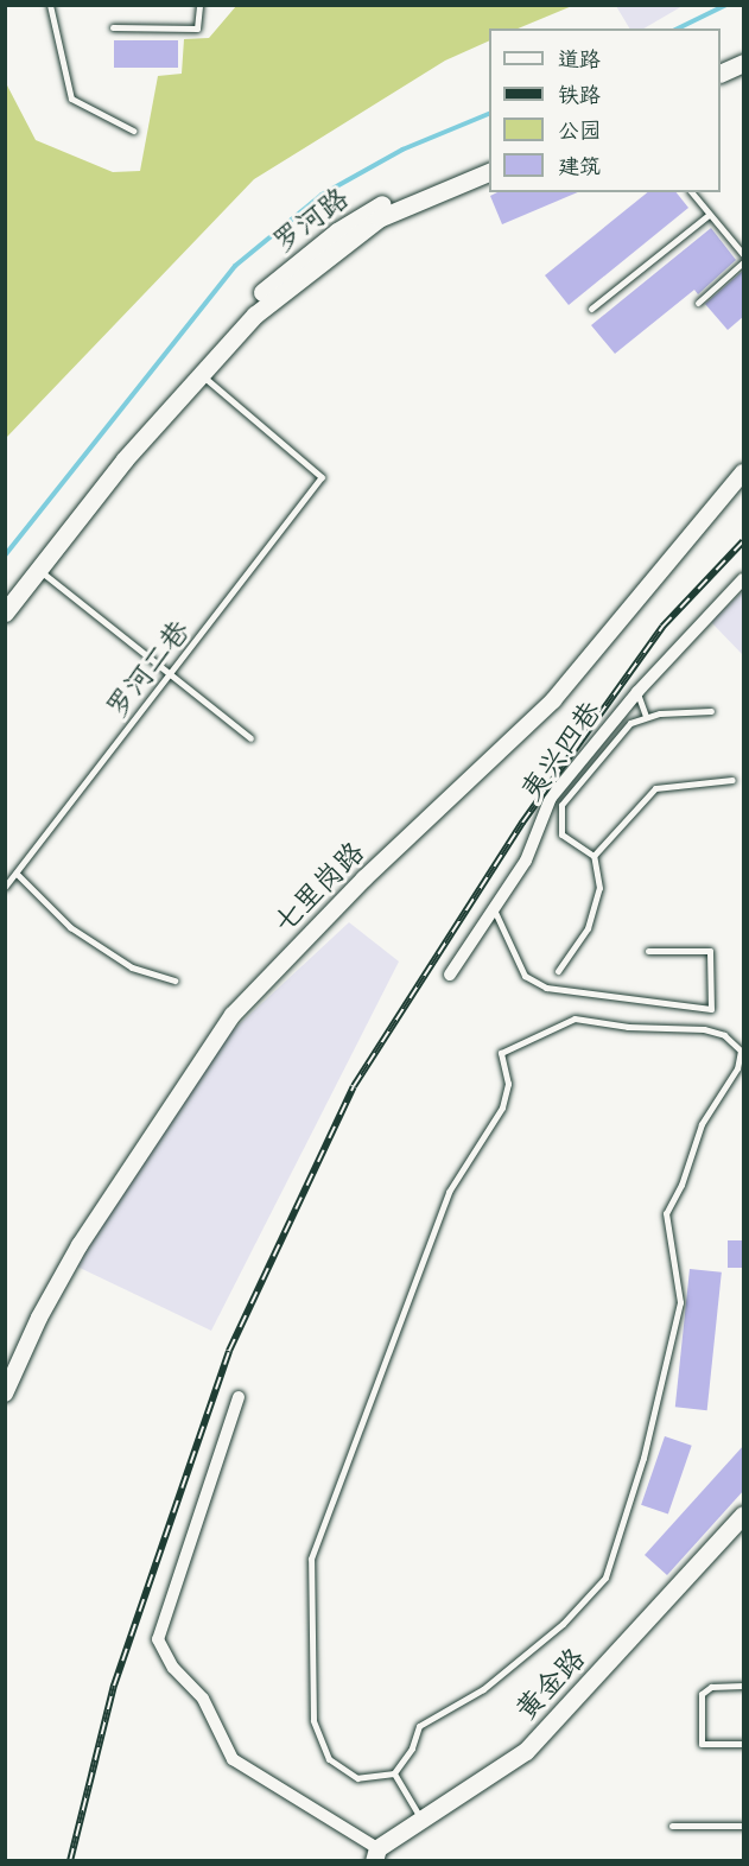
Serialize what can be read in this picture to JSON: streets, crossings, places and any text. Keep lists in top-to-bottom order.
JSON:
{
  "streets": {
    "main road": ["罗河路", "黄金路"],
    "street": ["夷兴四巷", "七里岗路"],
    "lane": ["罗河二巷"]
  },
  "crossings": [
    ["罗河路", "罗河二巷"]
  ],
  "legend": [
    "道路",
    "铁路",
    "公园",
    "建筑"
  ]
}
